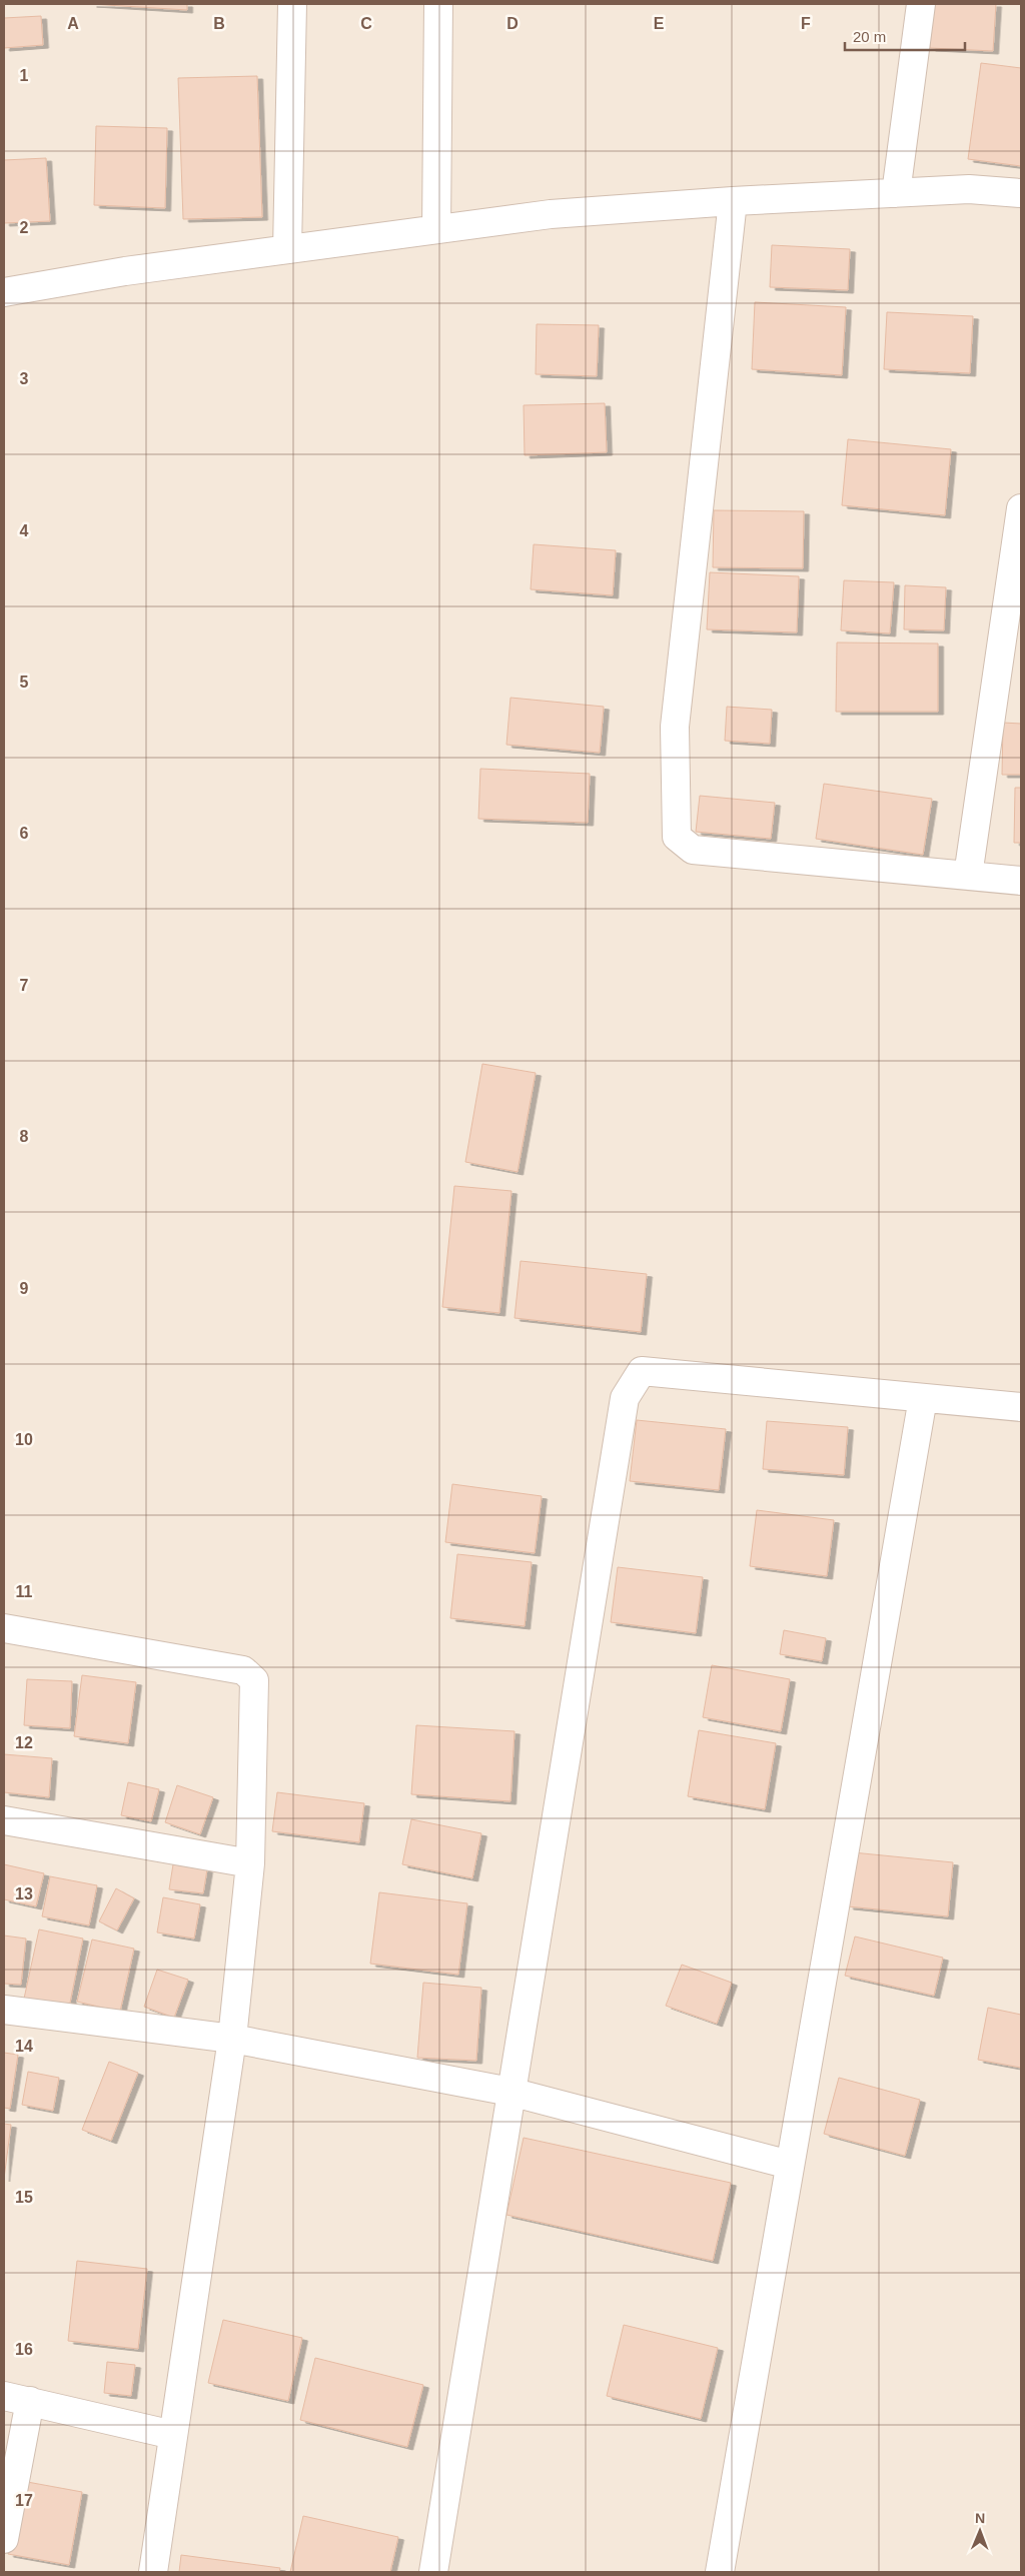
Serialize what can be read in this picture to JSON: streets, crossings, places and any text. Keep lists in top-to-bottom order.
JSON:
{
  "scale_bar": "20 m",
  "north": "top",
  "grid": {
    "columns": [
      "A",
      "B",
      "C",
      "D",
      "E",
      "F"
    ],
    "rows": [
      "1",
      "2",
      "3",
      "4",
      "5",
      "6",
      "7",
      "8",
      "9",
      "10",
      "11",
      "12",
      "13",
      "14",
      "15",
      "16",
      "17"
    ]
  }
}
